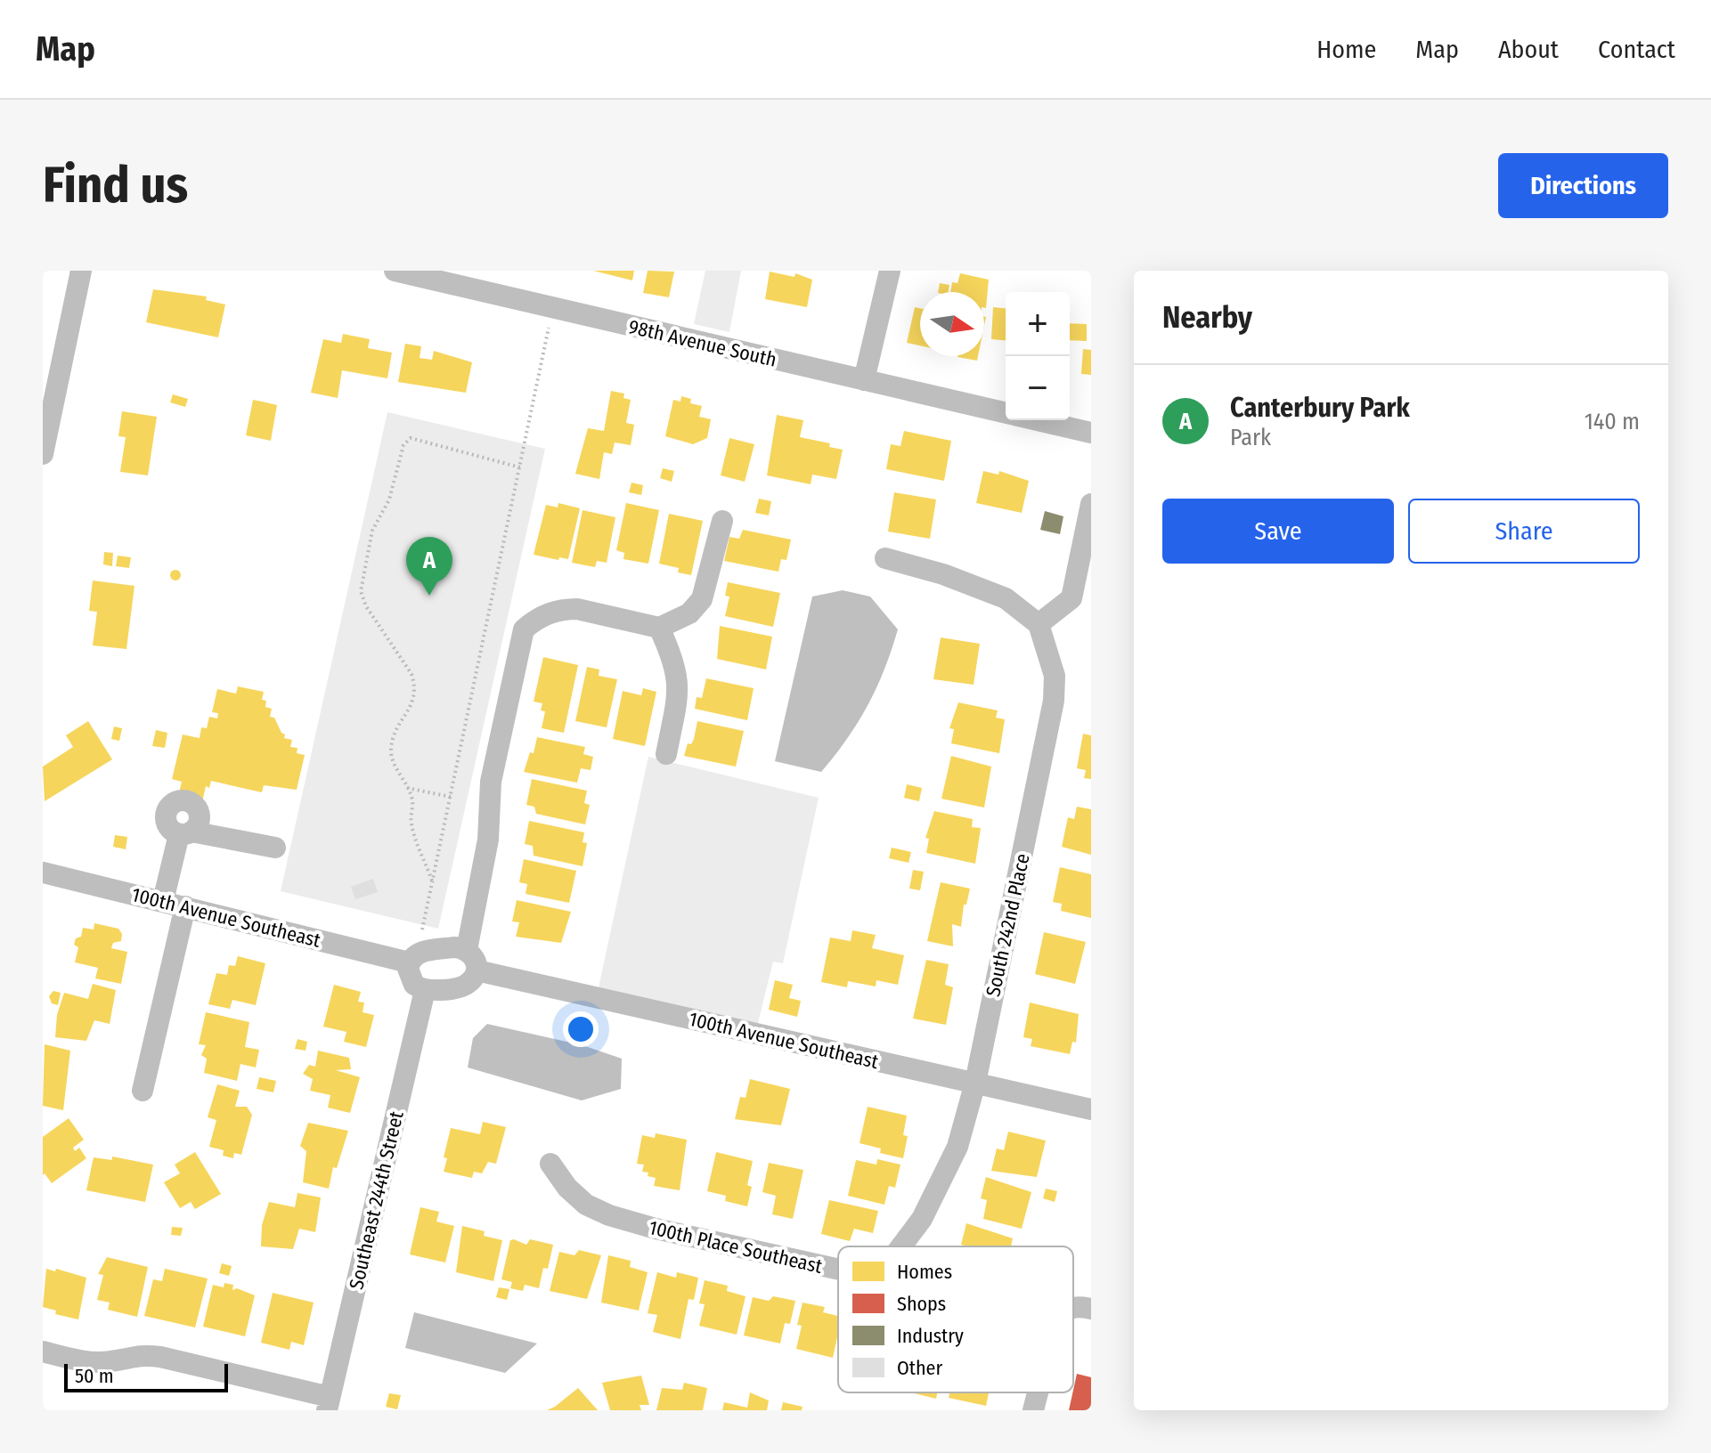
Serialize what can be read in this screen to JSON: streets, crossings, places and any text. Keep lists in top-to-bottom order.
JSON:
{
  "streets": {
    "street": [
      "98th Avenue South",
      "100th Avenue Southeast",
      "South 242nd Place",
      "Southeast 244th Street",
      "100th Place Southeast"
    ]
  },
  "crossings": [
    ["100th Avenue Southeast", "South 242nd Place"]
  ],
  "legend": [
    "Homes",
    "Shops",
    "Industry",
    "Other"
  ],
  "scale_bar": "50 m",
  "north": "right",
  "page": {
    "header": "Map",
    "nav": [
      "Home",
      "Map",
      "About",
      "Contact"
    ],
    "buttons": [
      "Directions",
      ["Save", "Share"]
    ],
    "title": "Find us",
    "heading": "Nearby",
    "map_buttons": ["+", "−"],
    "list": [
      {
        "mark": "A",
        "name": "Canterbury Park",
        "note": "Park",
        "value": "140 m"
      }
    ],
    "pins": "A",
    "scale": "50 m"
  }
}
